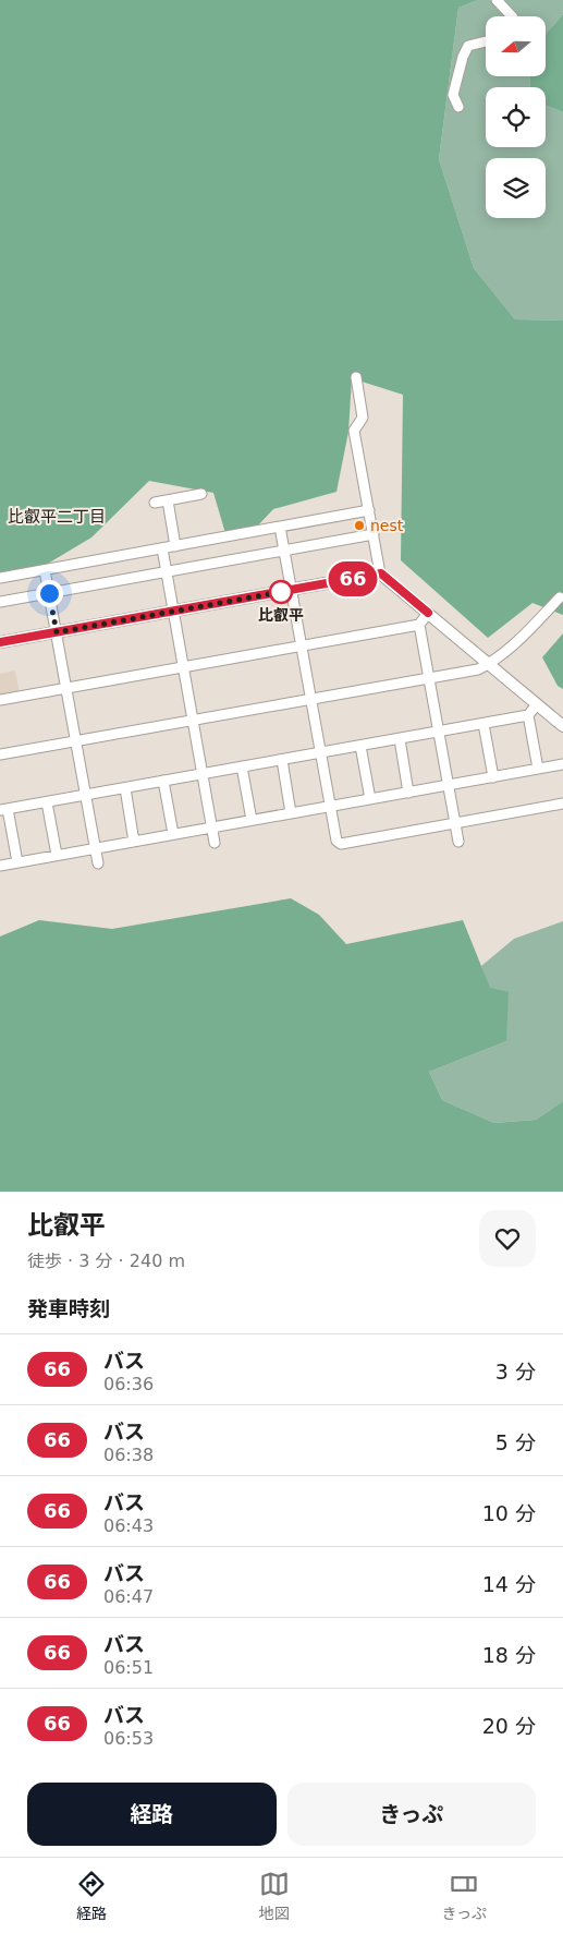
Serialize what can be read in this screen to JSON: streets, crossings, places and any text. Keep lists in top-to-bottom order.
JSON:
{
  "districts": ["比叡平二丁目"],
  "places": ["nest", "比叡平"],
  "lines": ["bus line 66"],
  "north": "left",
  "page": {
    "on_map": "66",
    "heading": [
      ["比叡平", "徒歩 · 3 分 · 240 m"],
      "発車時刻"
    ],
    "list": [
      {
        "mark": "66",
        "name": "バス",
        "note": "06:36",
        "value": "3 分"
      },
      {
        "mark": "66",
        "name": "バス",
        "note": "06:38",
        "value": "5 分"
      },
      {
        "mark": "66",
        "name": "バス",
        "note": "06:43",
        "value": "10 分"
      },
      {
        "mark": "66",
        "name": "バス",
        "note": "06:47",
        "value": "14 分"
      },
      {
        "mark": "66",
        "name": "バス",
        "note": "06:51",
        "value": "18 分"
      },
      {
        "mark": "66",
        "name": "バス",
        "note": "06:53",
        "value": "20 分"
      }
    ],
    "buttons": ["経路", "きっぷ"],
    "tabs": ["経路", "地図", "きっぷ"]
  }
}
